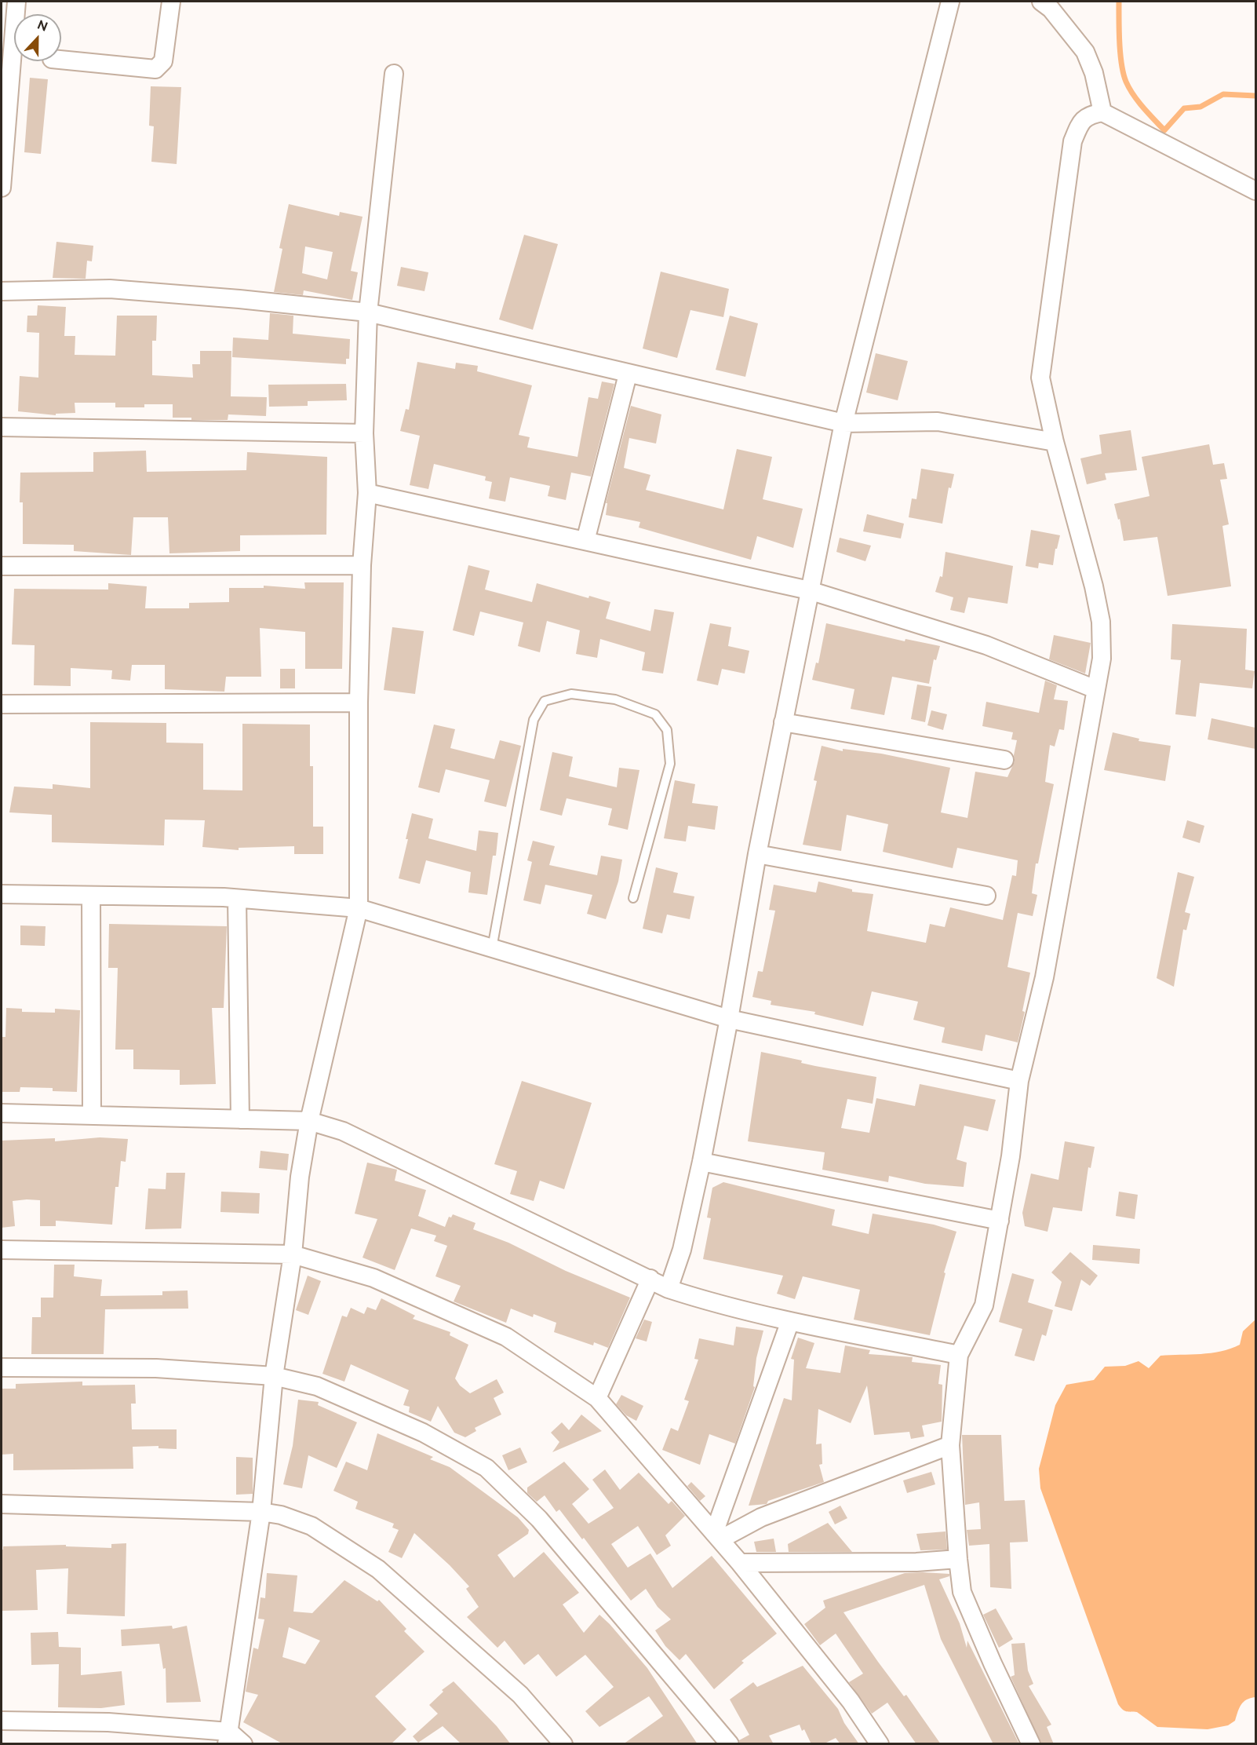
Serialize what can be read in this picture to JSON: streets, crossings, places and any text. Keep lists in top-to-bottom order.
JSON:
{
  "north": "top"
}
